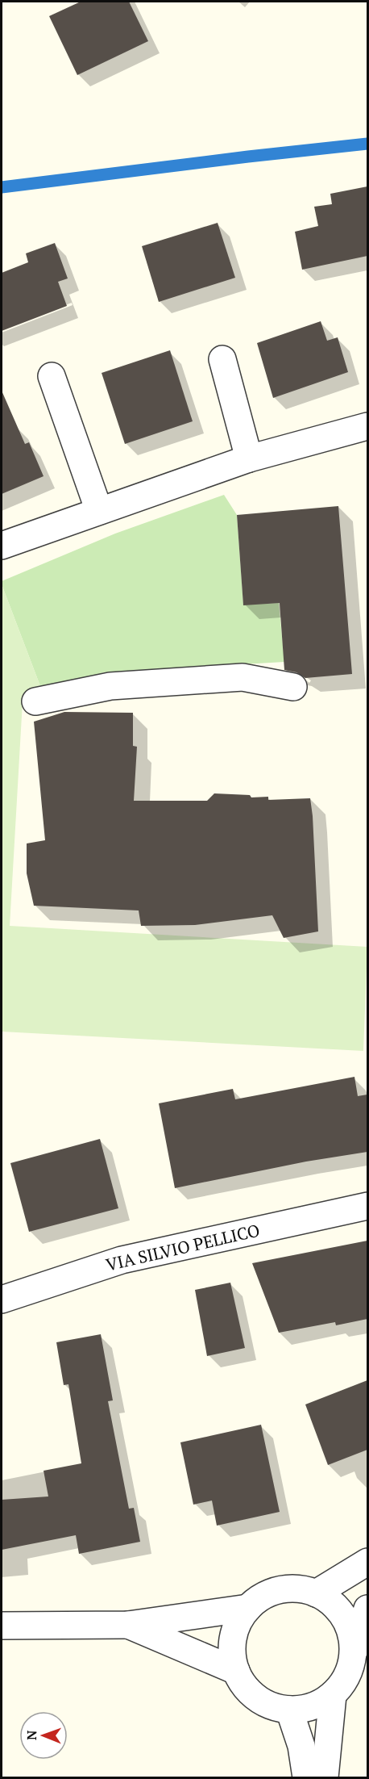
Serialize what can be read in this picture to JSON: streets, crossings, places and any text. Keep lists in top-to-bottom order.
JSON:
{
  "streets": {
    "street": ["VIA SILVIO PELLICO"]
  },
  "north": "left"
}
